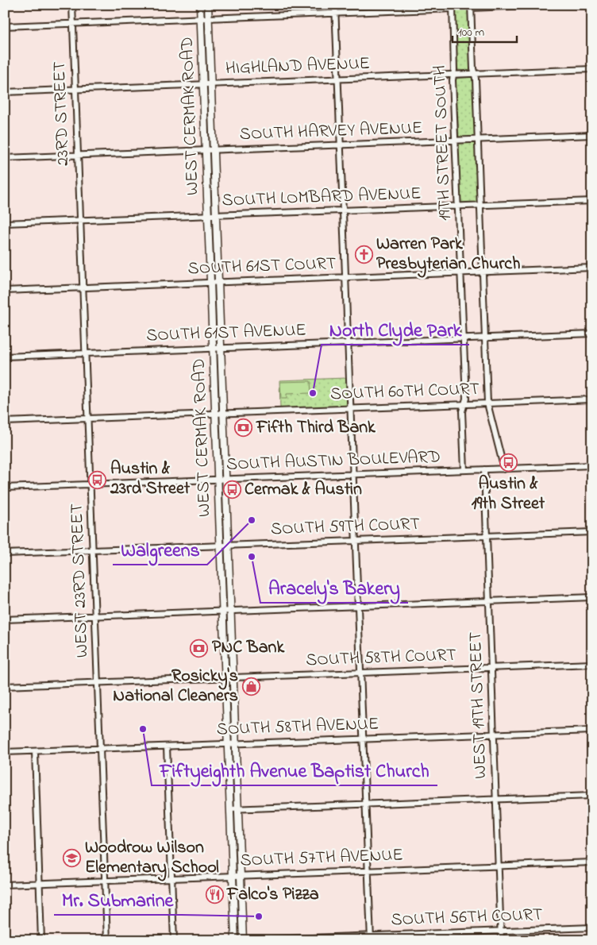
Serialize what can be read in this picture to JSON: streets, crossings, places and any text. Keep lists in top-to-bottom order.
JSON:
{
  "streets": {
    "main road": ["WEST CERMAK ROAD"],
    "street": [
      "HIGHLAND AVENUE",
      "23RD STREET",
      "SOUTH HARVEY AVENUE",
      "19TH STREET SOUTH",
      "SOUTH LOMBARD AVENUE",
      "SOUTH 61ST COURT",
      "SOUTH 61ST AVENUE",
      "SOUTH 60TH COURT",
      "SOUTH AUSTIN BOULEVARD",
      "SOUTH 59TH COURT",
      "WEST 23RD STREET",
      "SOUTH 58TH COURT",
      "WEST 19TH STREET",
      "SOUTH 58TH AVENUE",
      "SOUTH 57TH AVENUE",
      "SOUTH 56TH COURT"
    ]
  },
  "crossings": [
    ["HIGHLAND AVENUE", "23RD STREET"],
    ["HIGHLAND AVENUE", "WEST CERMAK ROAD"],
    ["HIGHLAND AVENUE", "19TH STREET SOUTH"],
    ["23RD STREET", "SOUTH HARVEY AVENUE"],
    ["23RD STREET", "SOUTH LOMBARD AVENUE"],
    ["23RD STREET", "WEST 23RD STREET"],
    ["WEST CERMAK ROAD", "SOUTH HARVEY AVENUE"],
    ["WEST CERMAK ROAD", "SOUTH LOMBARD AVENUE"],
    ["WEST CERMAK ROAD", "SOUTH 61ST COURT"],
    ["WEST CERMAK ROAD", "SOUTH 61ST AVENUE"],
    ["WEST CERMAK ROAD", "SOUTH 60TH COURT"],
    ["WEST CERMAK ROAD", "SOUTH AUSTIN BOULEVARD"],
    ["WEST CERMAK ROAD", "SOUTH 59TH COURT"],
    ["WEST CERMAK ROAD", "SOUTH 58TH COURT"],
    ["WEST CERMAK ROAD", "SOUTH 58TH AVENUE"],
    ["WEST CERMAK ROAD", "SOUTH 57TH AVENUE"],
    ["SOUTH HARVEY AVENUE", "19TH STREET SOUTH"],
    ["19TH STREET SOUTH", "SOUTH LOMBARD AVENUE"],
    ["19TH STREET SOUTH", "SOUTH 61ST COURT"],
    ["19TH STREET SOUTH", "SOUTH 61ST AVENUE"],
    ["19TH STREET SOUTH", "SOUTH 60TH COURT"],
    ["19TH STREET SOUTH", "SOUTH AUSTIN BOULEVARD"],
    ["SOUTH LOMBARD AVENUE", "WEST 23RD STREET"],
    ["SOUTH 61ST COURT", "WEST 23RD STREET"],
    ["SOUTH 61ST AVENUE", "WEST 23RD STREET"],
    ["SOUTH 60TH COURT", "WEST 23RD STREET"],
    ["SOUTH AUSTIN BOULEVARD", "WEST 23RD STREET"],
    ["SOUTH AUSTIN BOULEVARD", "WEST 19TH STREET"],
    ["SOUTH 59TH COURT", "WEST 23RD STREET"],
    ["SOUTH 59TH COURT", "WEST 19TH STREET"],
    ["WEST 23RD STREET", "SOUTH 58TH COURT"],
    ["WEST 23RD STREET", "SOUTH 58TH AVENUE"],
    ["WEST 23RD STREET", "SOUTH 57TH AVENUE"],
    ["SOUTH 58TH COURT", "WEST 19TH STREET"],
    ["WEST 19TH STREET", "SOUTH 58TH AVENUE"],
    ["WEST 19TH STREET", "SOUTH 57TH AVENUE"],
    ["WEST 19TH STREET", "SOUTH 56TH COURT"]
  ],
  "places": {
    "church": ["Warren Park Presbyterian Church"],
    "other": [
      "North Clyde Park",
      "Walgreens",
      "Aracely's Bakery",
      "Fiftyeighth Avenue Baptist Church",
      "Mr. Submarine"
    ],
    "bank": ["Fifth Third Bank", "PNC Bank"],
    "bus stop": ["Austin & 19th Street", "Austin & 23rd Street", "Cermak & Austin"],
    "shop": ["Rosicky's National Cleaners"],
    "school or university": ["Woodrow Wilson Elementary School"],
    "restaurant": ["Falco's Pizza"]
  },
  "scale_bar": "100 m"
}
